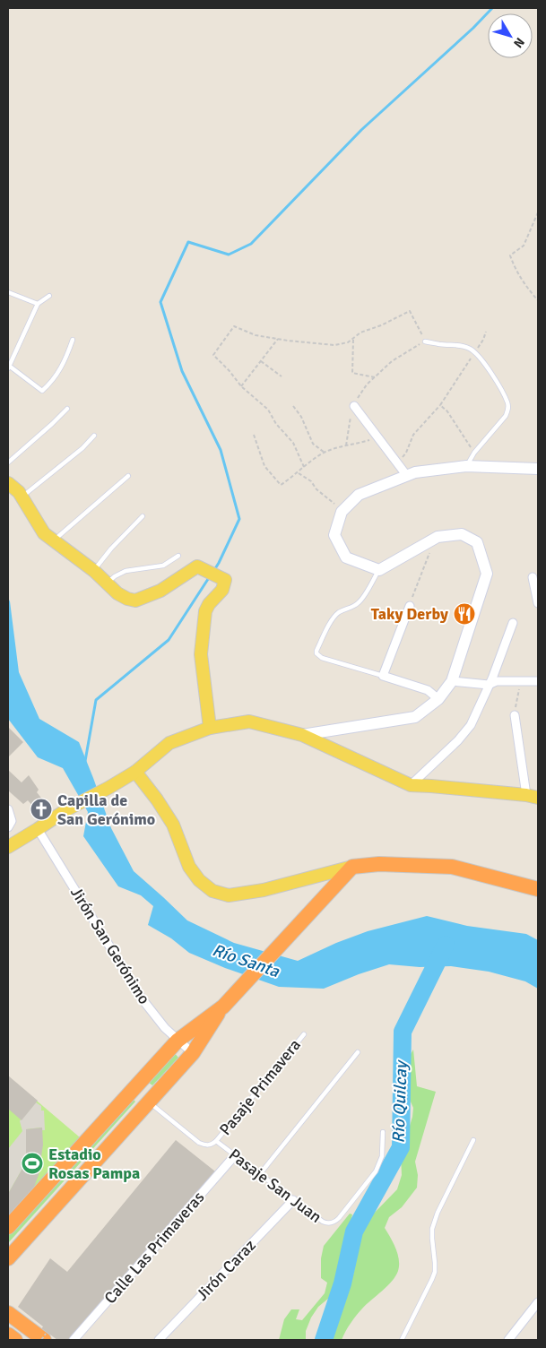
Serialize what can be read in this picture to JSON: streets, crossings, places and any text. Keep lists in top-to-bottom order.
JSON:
{
  "streets": {
    "street": ["Jirón San Gerónimo", "Calle Las Primaveras", "Jirón Caraz"],
    "lane": ["Pasaje Primavera", "Pasaje San Juan"]
  },
  "crossings": [
    ["Pasaje Primavera", "Pasaje San Juan"],
    ["Pasaje San Juan", "Calle Las Primaveras"],
    ["Pasaje San Juan", "Jirón Caraz"]
  ],
  "water": ["Río Santa", "Río Quilcay"],
  "places": {
    "restaurant": ["Taky Derby"],
    "church": ["Capilla de San Gerónimo"],
    "sports": ["Estadio Rosas Pampa"]
  },
  "north": "bottom right"
}
